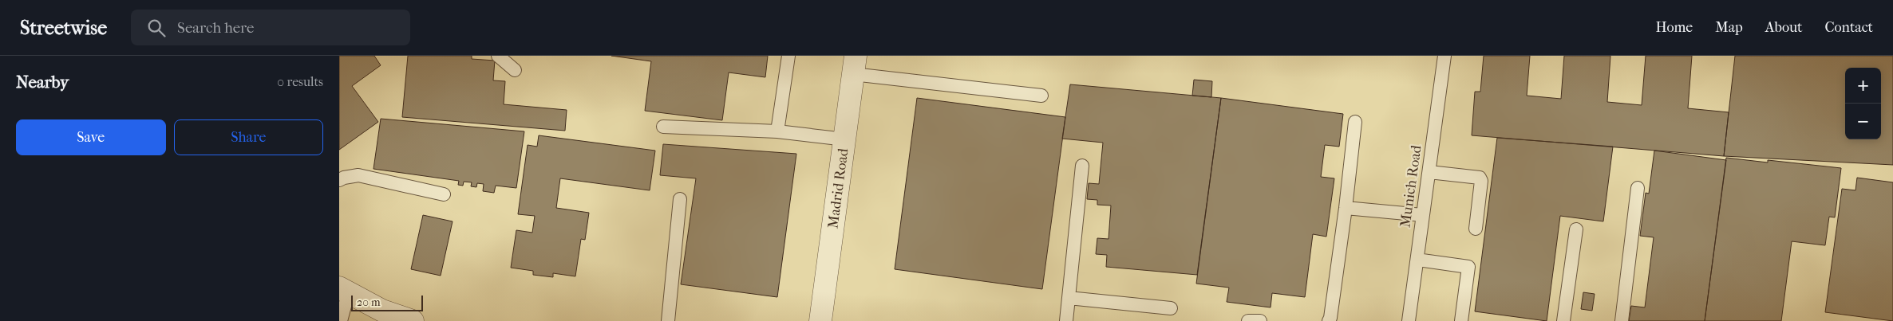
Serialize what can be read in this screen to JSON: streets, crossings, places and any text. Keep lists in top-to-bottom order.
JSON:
{
  "streets": {
    "street": ["Madrid Road"],
    "lane": ["Munich Road"]
  },
  "scale_bar": "20 m",
  "page": {
    "header": "Streetwise",
    "search": "Search here",
    "nav": [
      "Home",
      "Map",
      "About",
      "Contact"
    ],
    "heading": ["Nearby", "0 results"],
    "map_buttons": ["+", "−"],
    "buttons": ["Save", "Share"],
    "scale": "20 m"
  }
}
